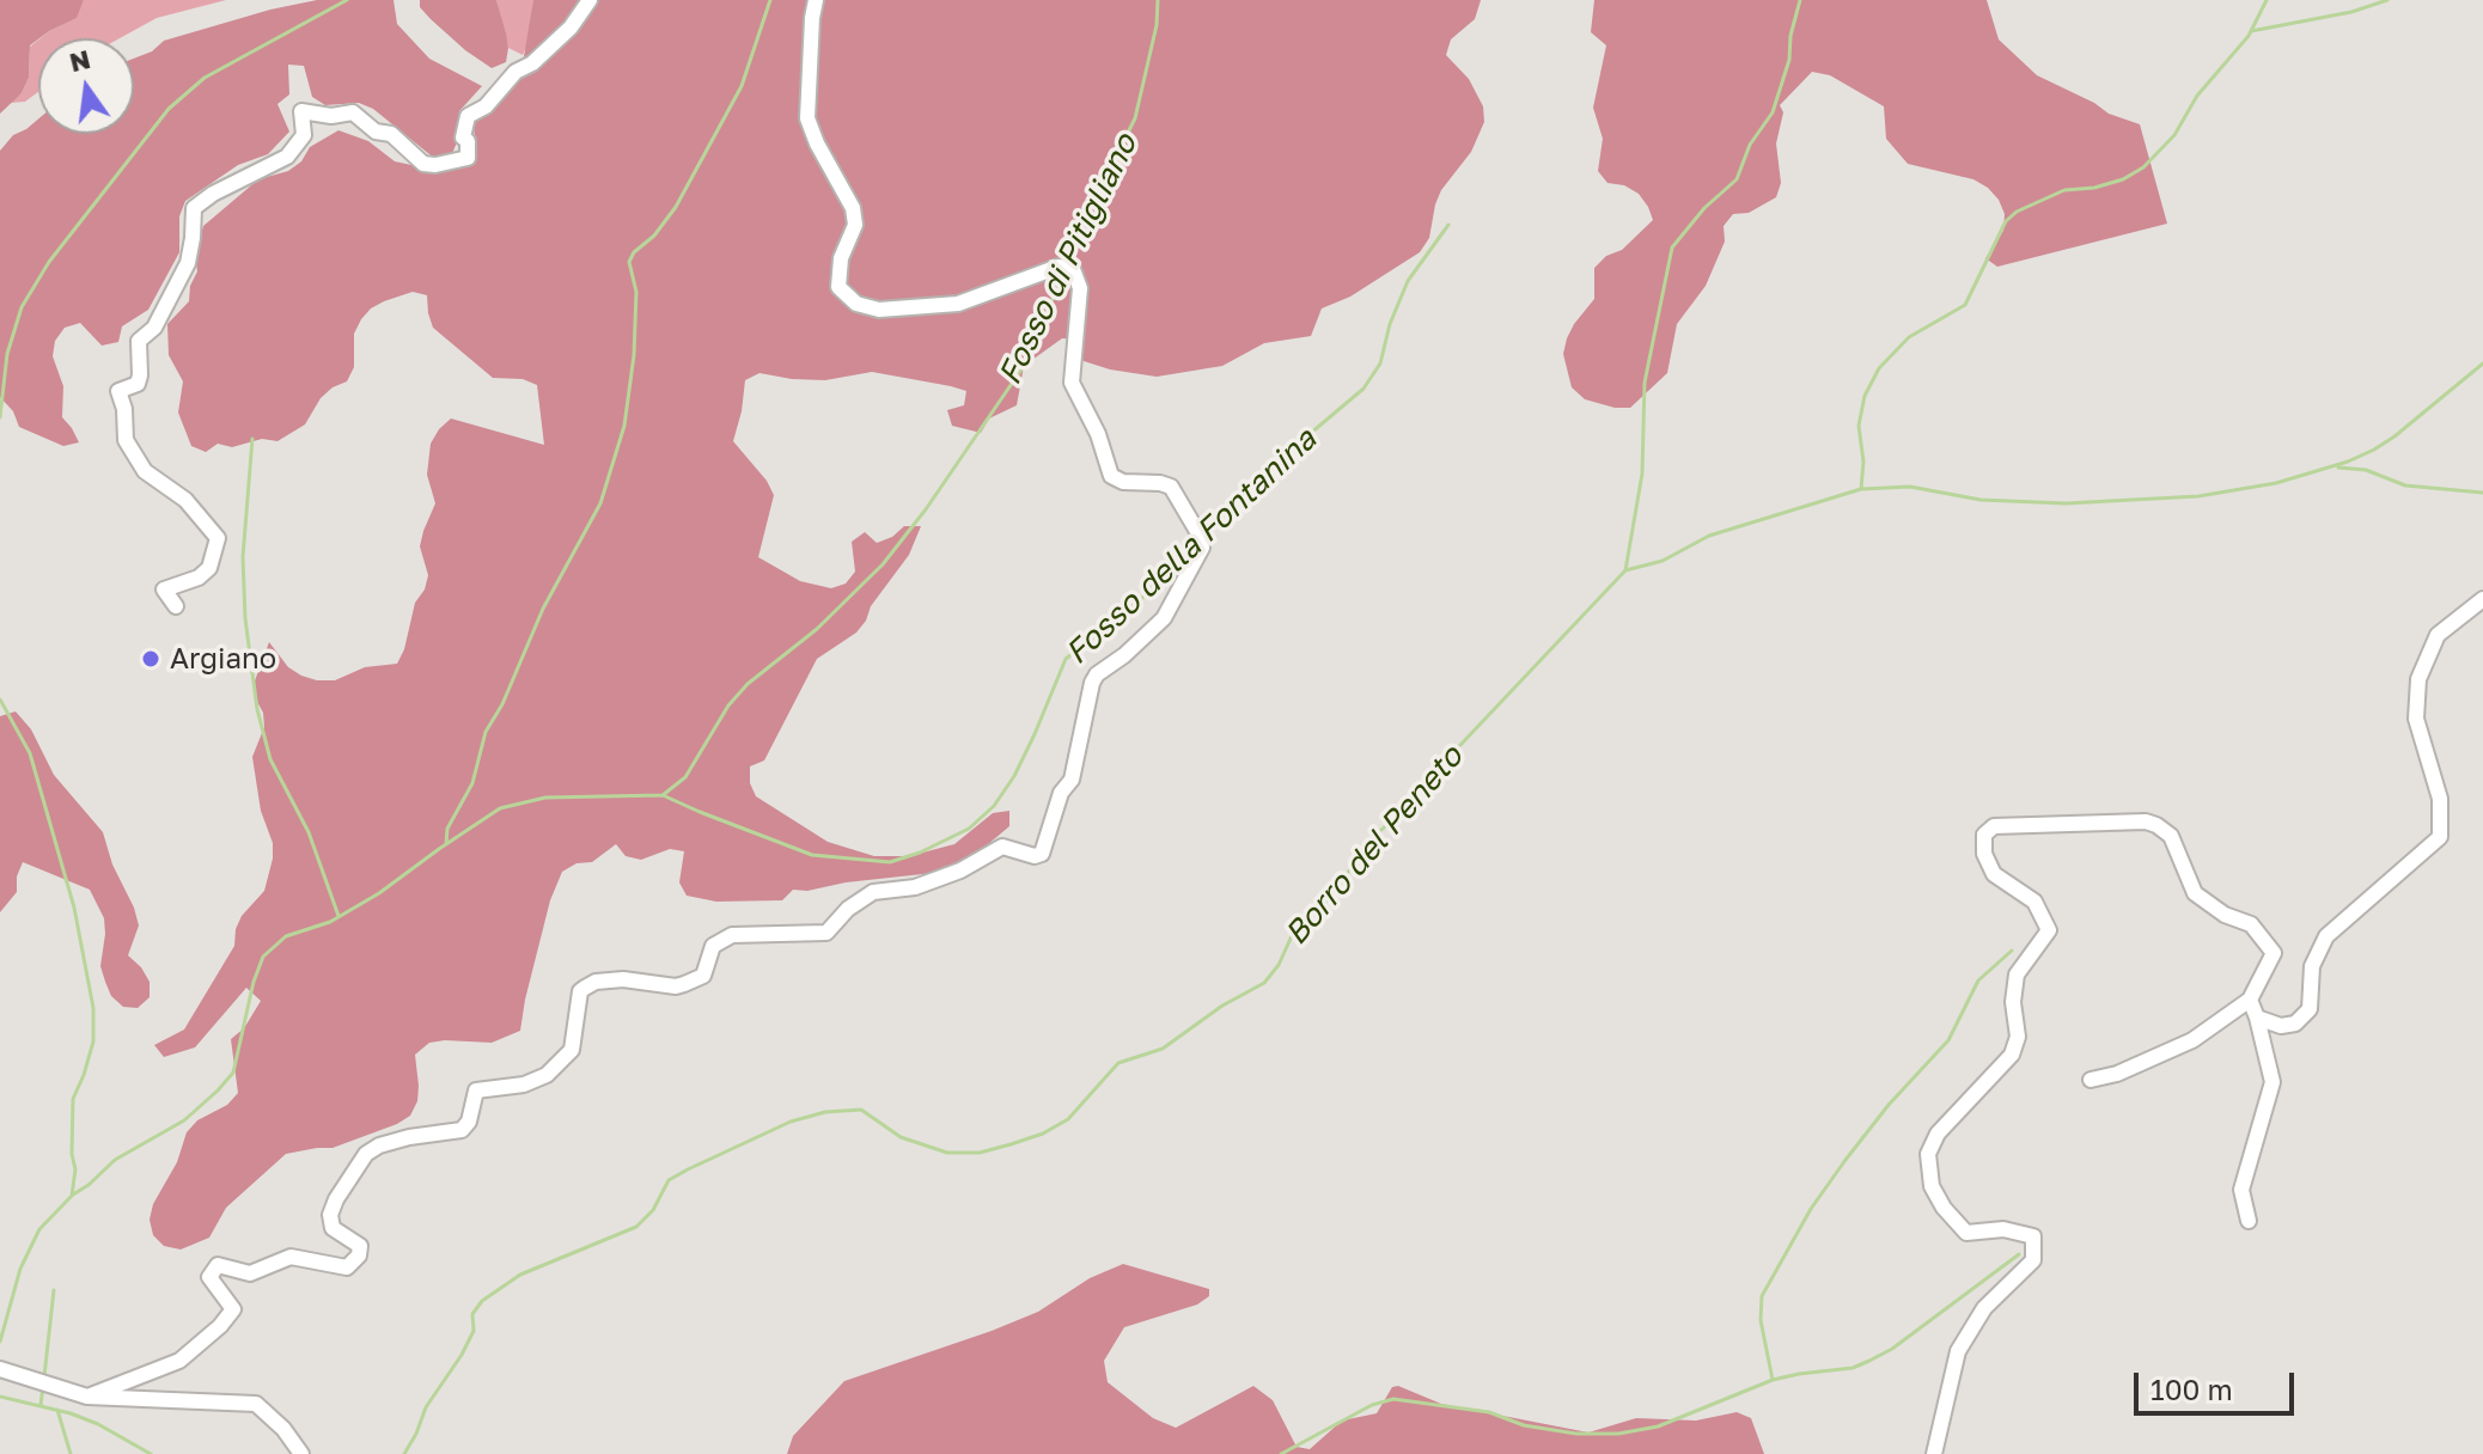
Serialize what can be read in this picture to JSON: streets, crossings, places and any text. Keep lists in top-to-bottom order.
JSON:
{
  "water": ["Fosso di Pitigliano", "Fosso della Fontanina", "Borro del Peneto"],
  "places": ["Argiano"],
  "scale_bar": "100 m",
  "north": "top"
}
